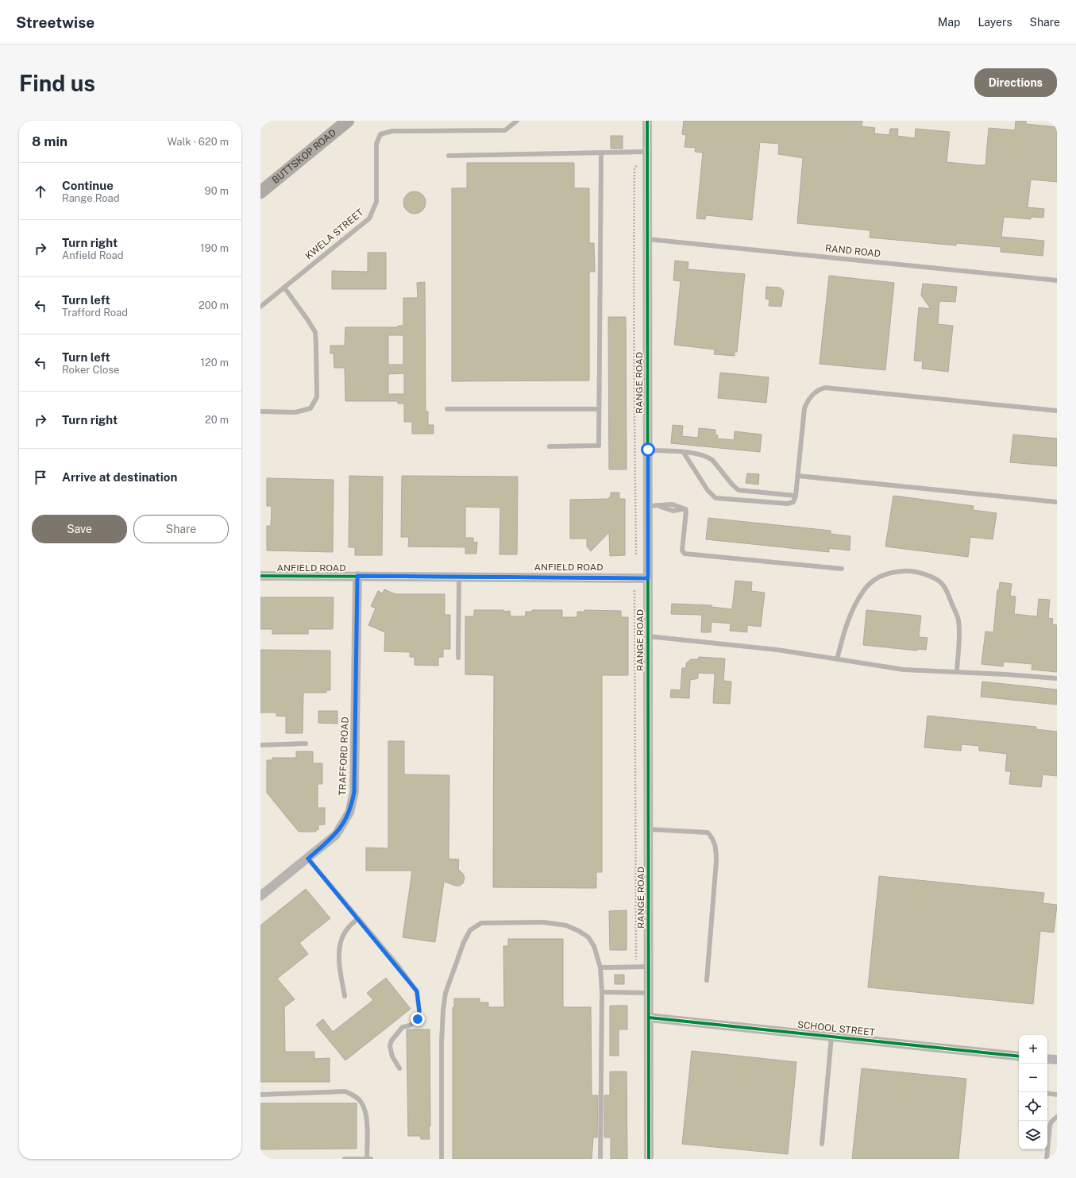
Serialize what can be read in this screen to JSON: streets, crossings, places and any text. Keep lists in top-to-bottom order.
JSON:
{
  "streets": {
    "street": [
      "BUTTSKOP ROAD",
      "RANGE ROAD",
      "ANFIELD ROAD",
      "TRAFFORD ROAD",
      "SCHOOL STREET"
    ],
    "lane": ["KWELA STREET", "RAND ROAD"]
  },
  "crossings": [
    ["RAND ROAD", "RANGE ROAD"],
    ["RANGE ROAD", "ANFIELD ROAD"],
    ["RANGE ROAD", "SCHOOL STREET"],
    ["ANFIELD ROAD", "TRAFFORD ROAD"]
  ],
  "page": {
    "header": "Streetwise",
    "nav": ["Map", "Layers", "Share"],
    "buttons": [
      "Directions",
      ["Save", "Share"]
    ],
    "title": "Find us",
    "heading": ["8 min", "Walk · 620 m"],
    "list": [
      ["Continue", "Range Road", "90 m"],
      ["Turn right", "Anfield Road", "190 m"],
      ["Turn left", "Trafford Road", "200 m"],
      ["Turn left", "Roker Close", "120 m"],
      ["Turn right", "20 m"],
      "Arrive at destination"
    ],
    "map_buttons": ["+", "−"]
  }
}
